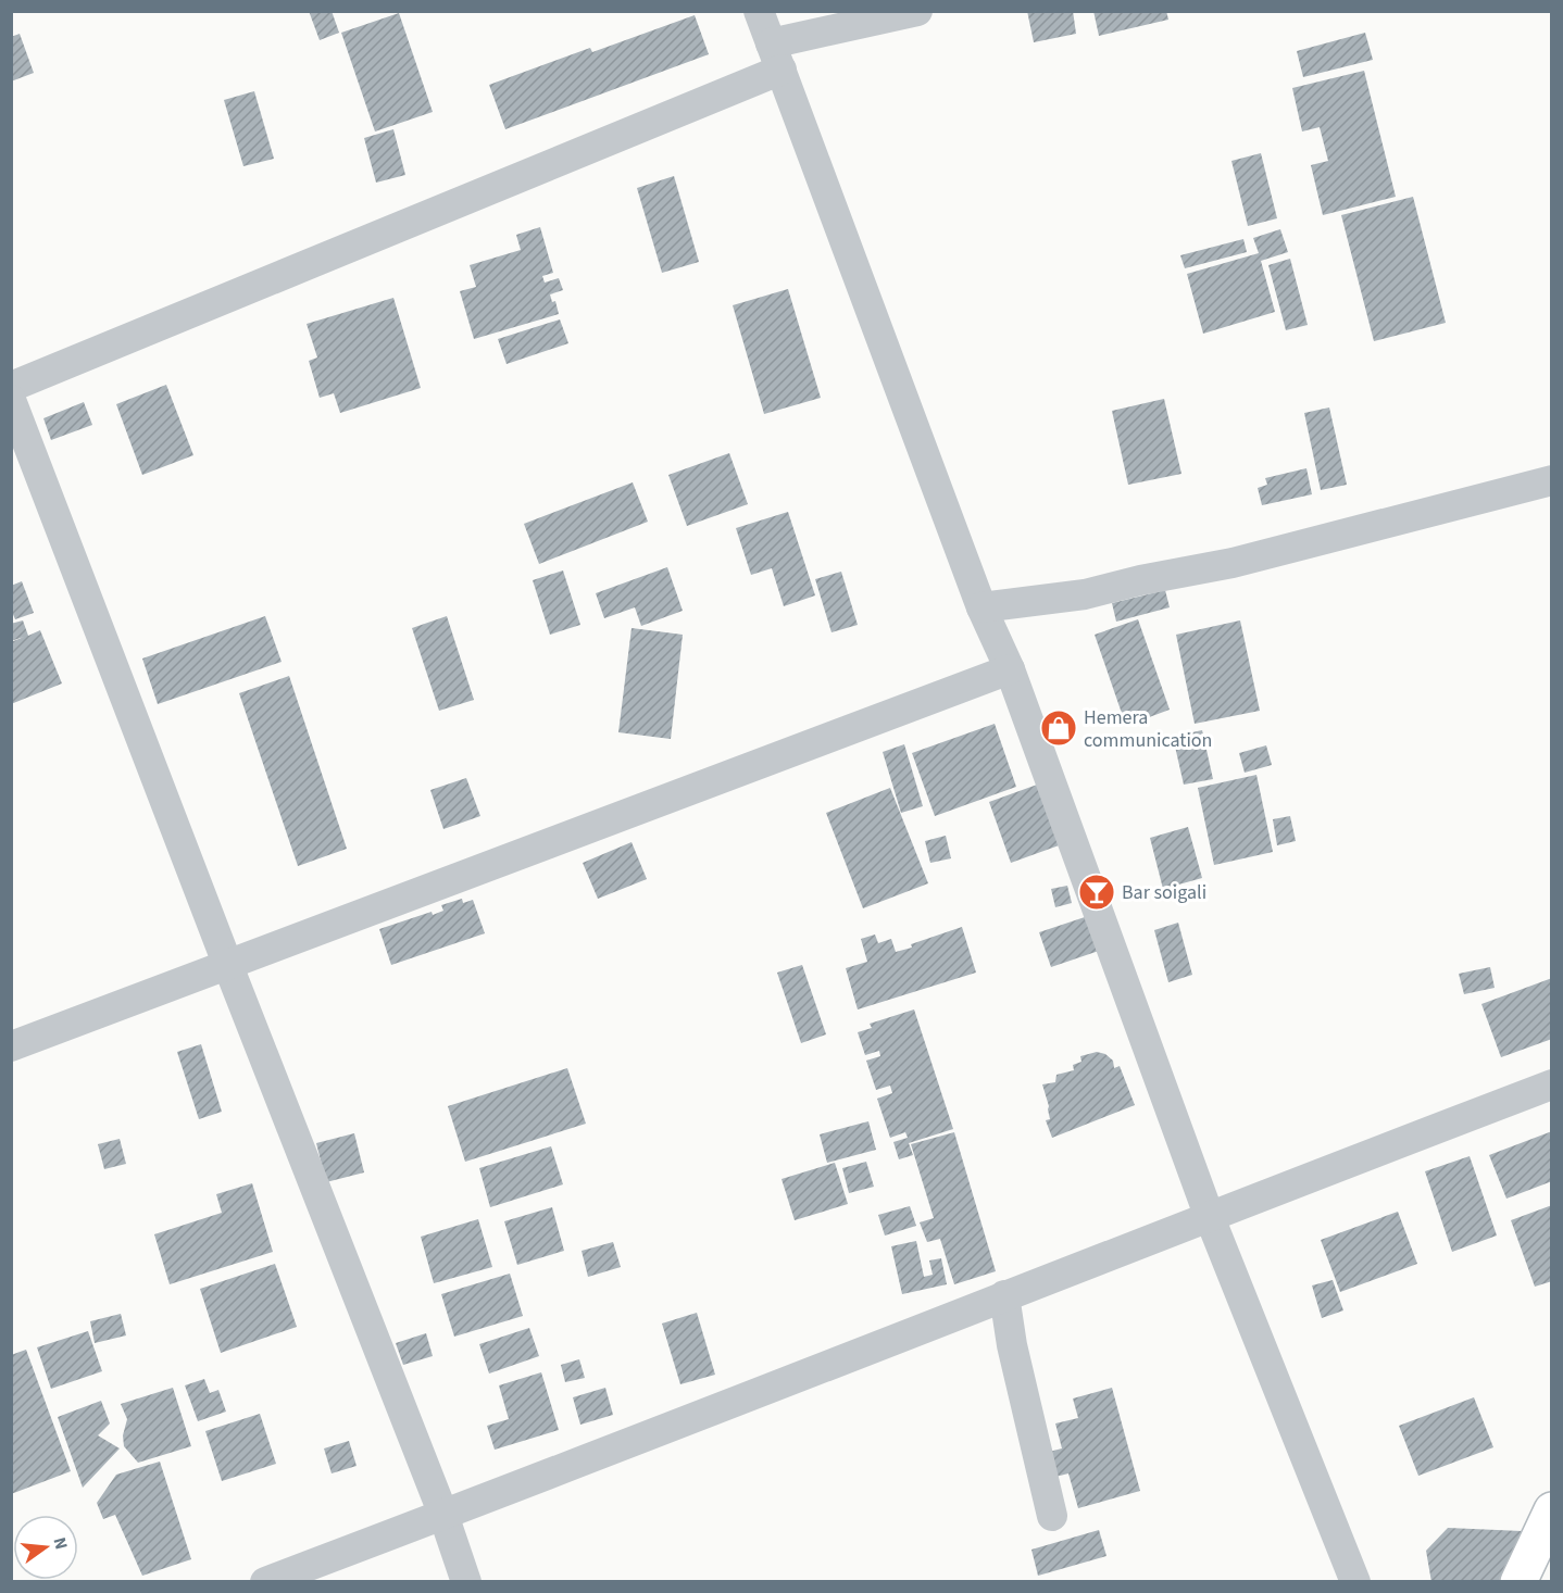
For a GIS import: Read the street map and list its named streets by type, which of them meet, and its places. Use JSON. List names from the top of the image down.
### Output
{
  "places": {
    "shop": ["Hemera communication"],
    "bar": ["Bar soigali"]
  },
  "north": "right"
}
